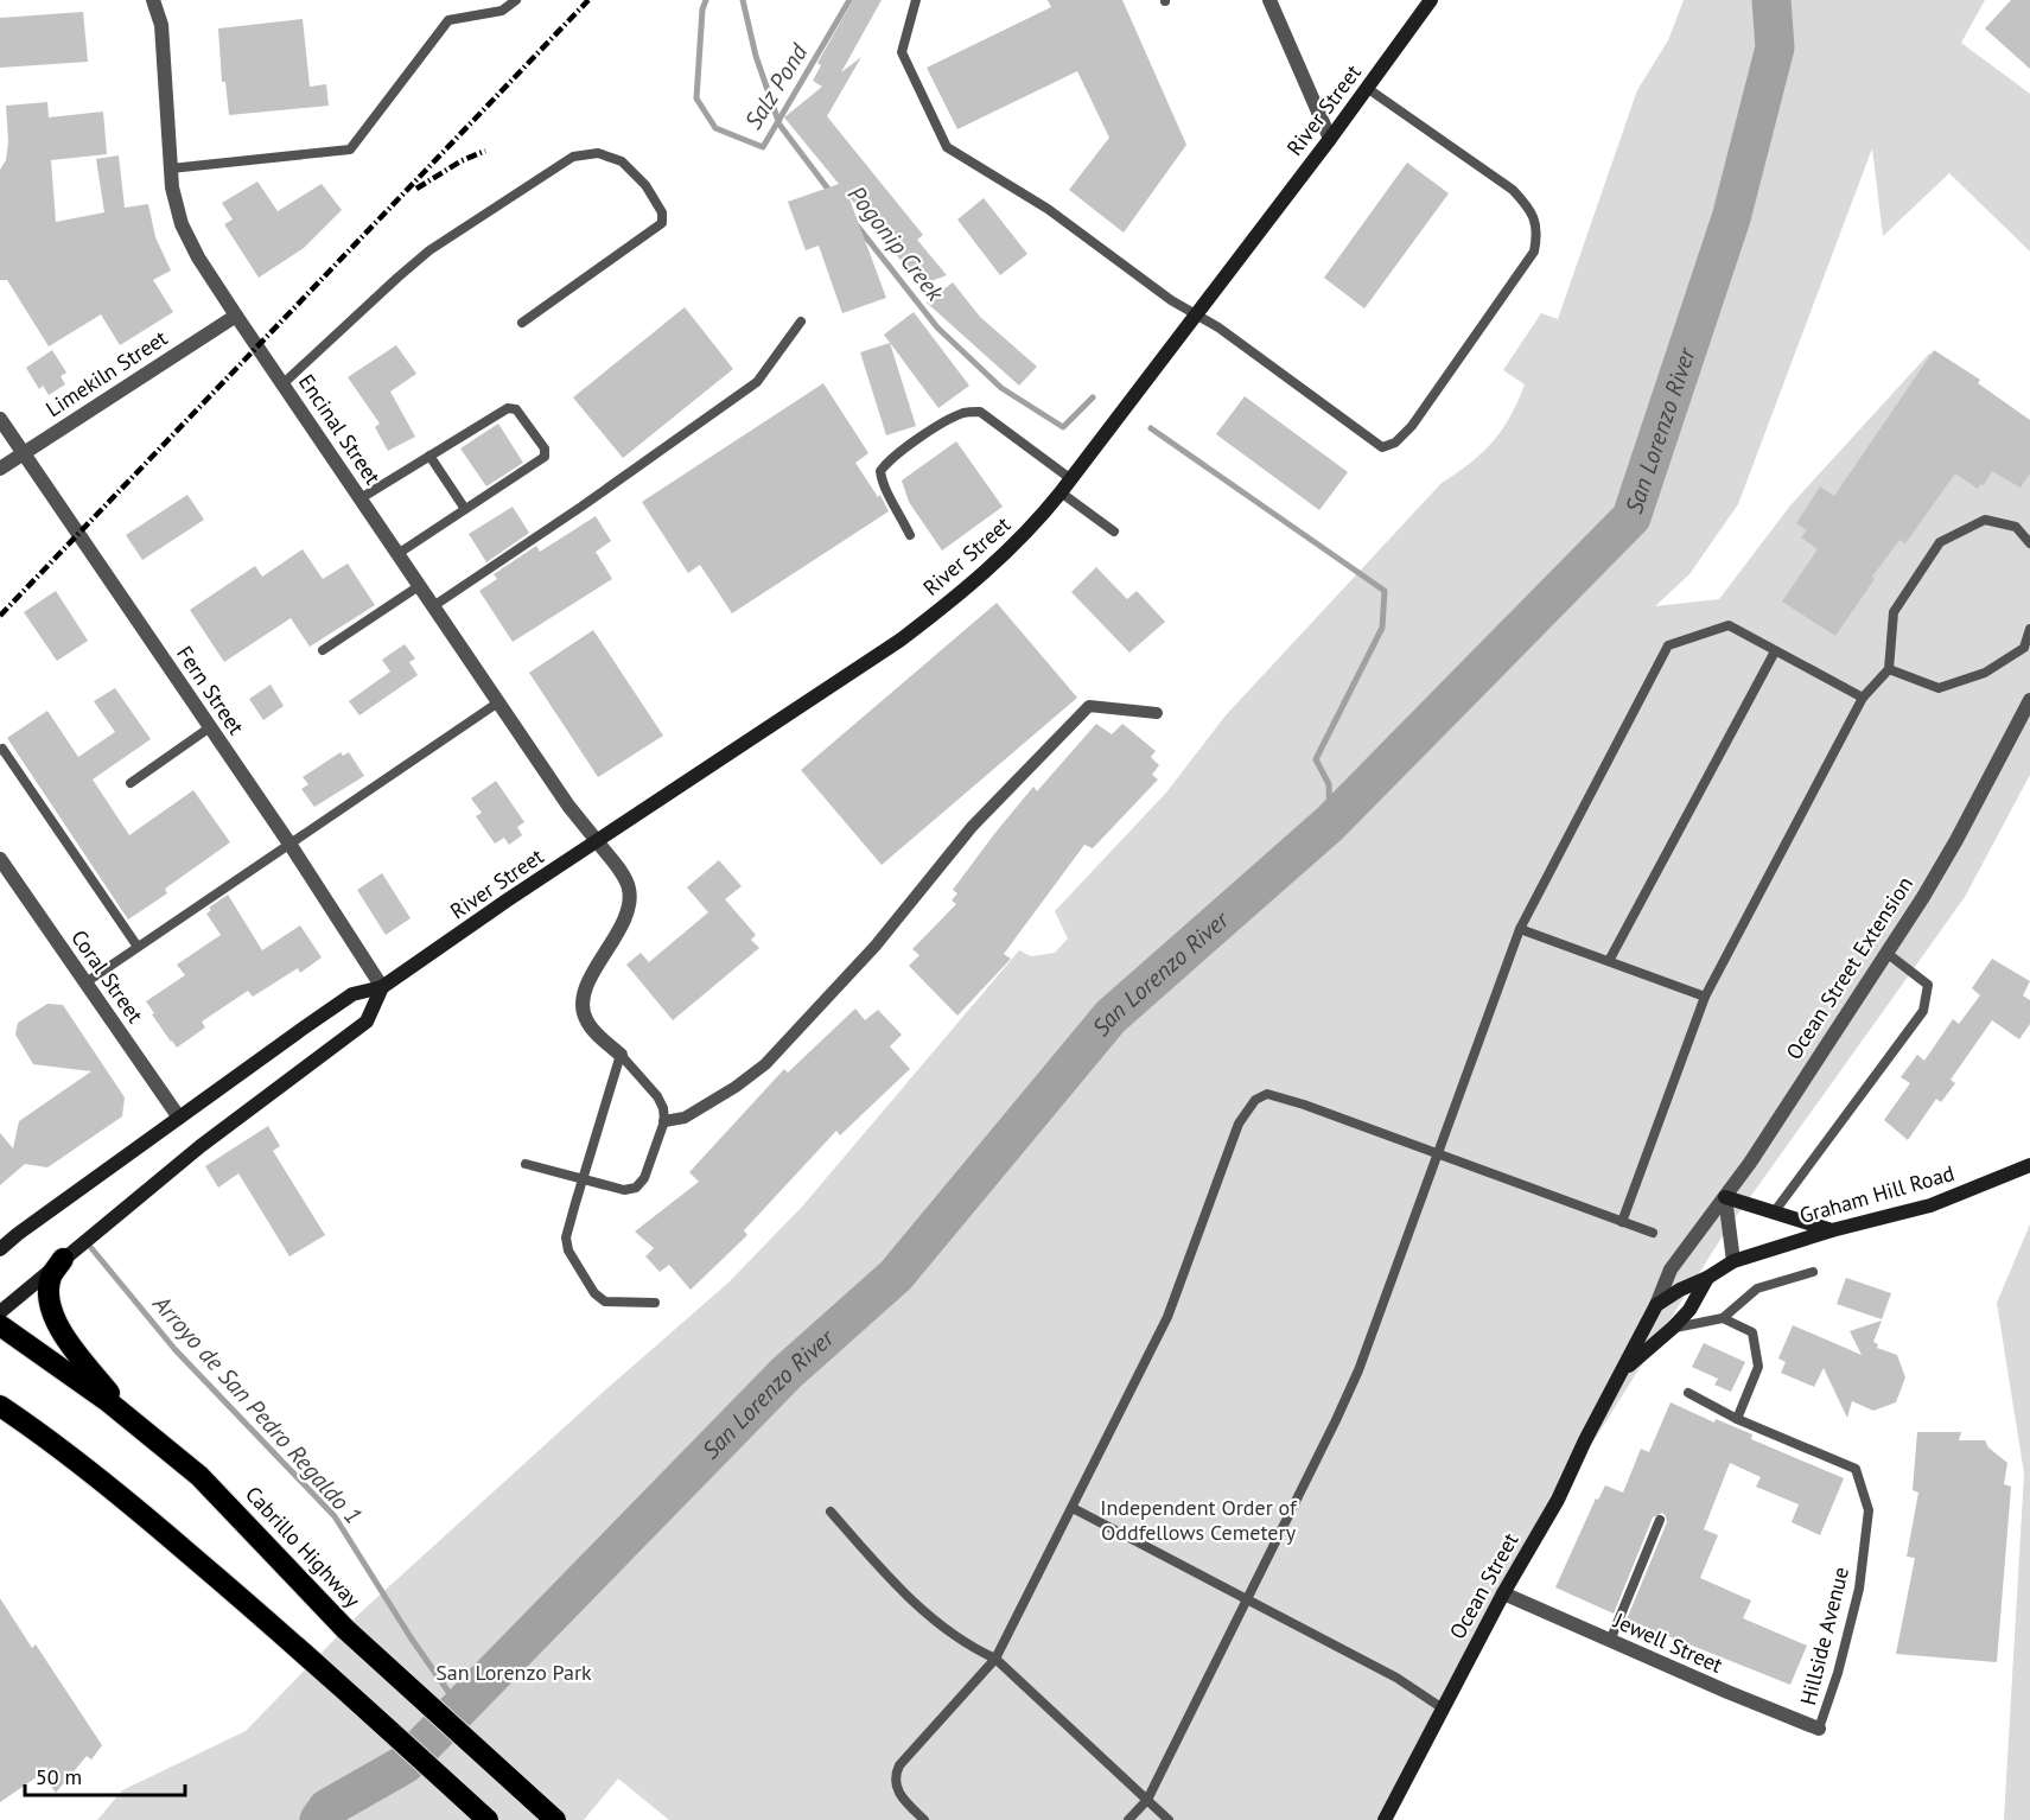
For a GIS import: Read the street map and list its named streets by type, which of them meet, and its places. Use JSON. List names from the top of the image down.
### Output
{
  "streets": {
    "highway": ["Cabrillo Highway"],
    "main road": ["River Street", "Graham Hill Road", "Ocean Street"],
    "street": [
      "Limekiln Street",
      "Encinal Street",
      "Fern Street",
      "Ocean Street Extension",
      "Coral Street",
      "Jewell Street"
    ],
    "lane": ["Hillside Avenue"]
  },
  "crossings": [
    ["River Street", "Encinal Street"],
    ["River Street", "Fern Street"],
    ["River Street", "Coral Street"],
    ["Limekiln Street", "Encinal Street"],
    ["Limekiln Street", "Fern Street"],
    ["Ocean Street Extension", "Ocean Street"],
    ["Graham Hill Road", "Ocean Street"],
    ["Ocean Street", "Jewell Street"],
    ["Hillside Avenue", "Jewell Street"]
  ],
  "water": [
    "Salz Pond",
    "Pogonip Creek",
    "San Lorenzo River",
    "Arroyo de San Pedro Regaldo 1"
  ],
  "parks": ["Independent Order of Oddfellows Cemetery", "San Lorenzo Park"],
  "scale_bar": "50 m"
}
